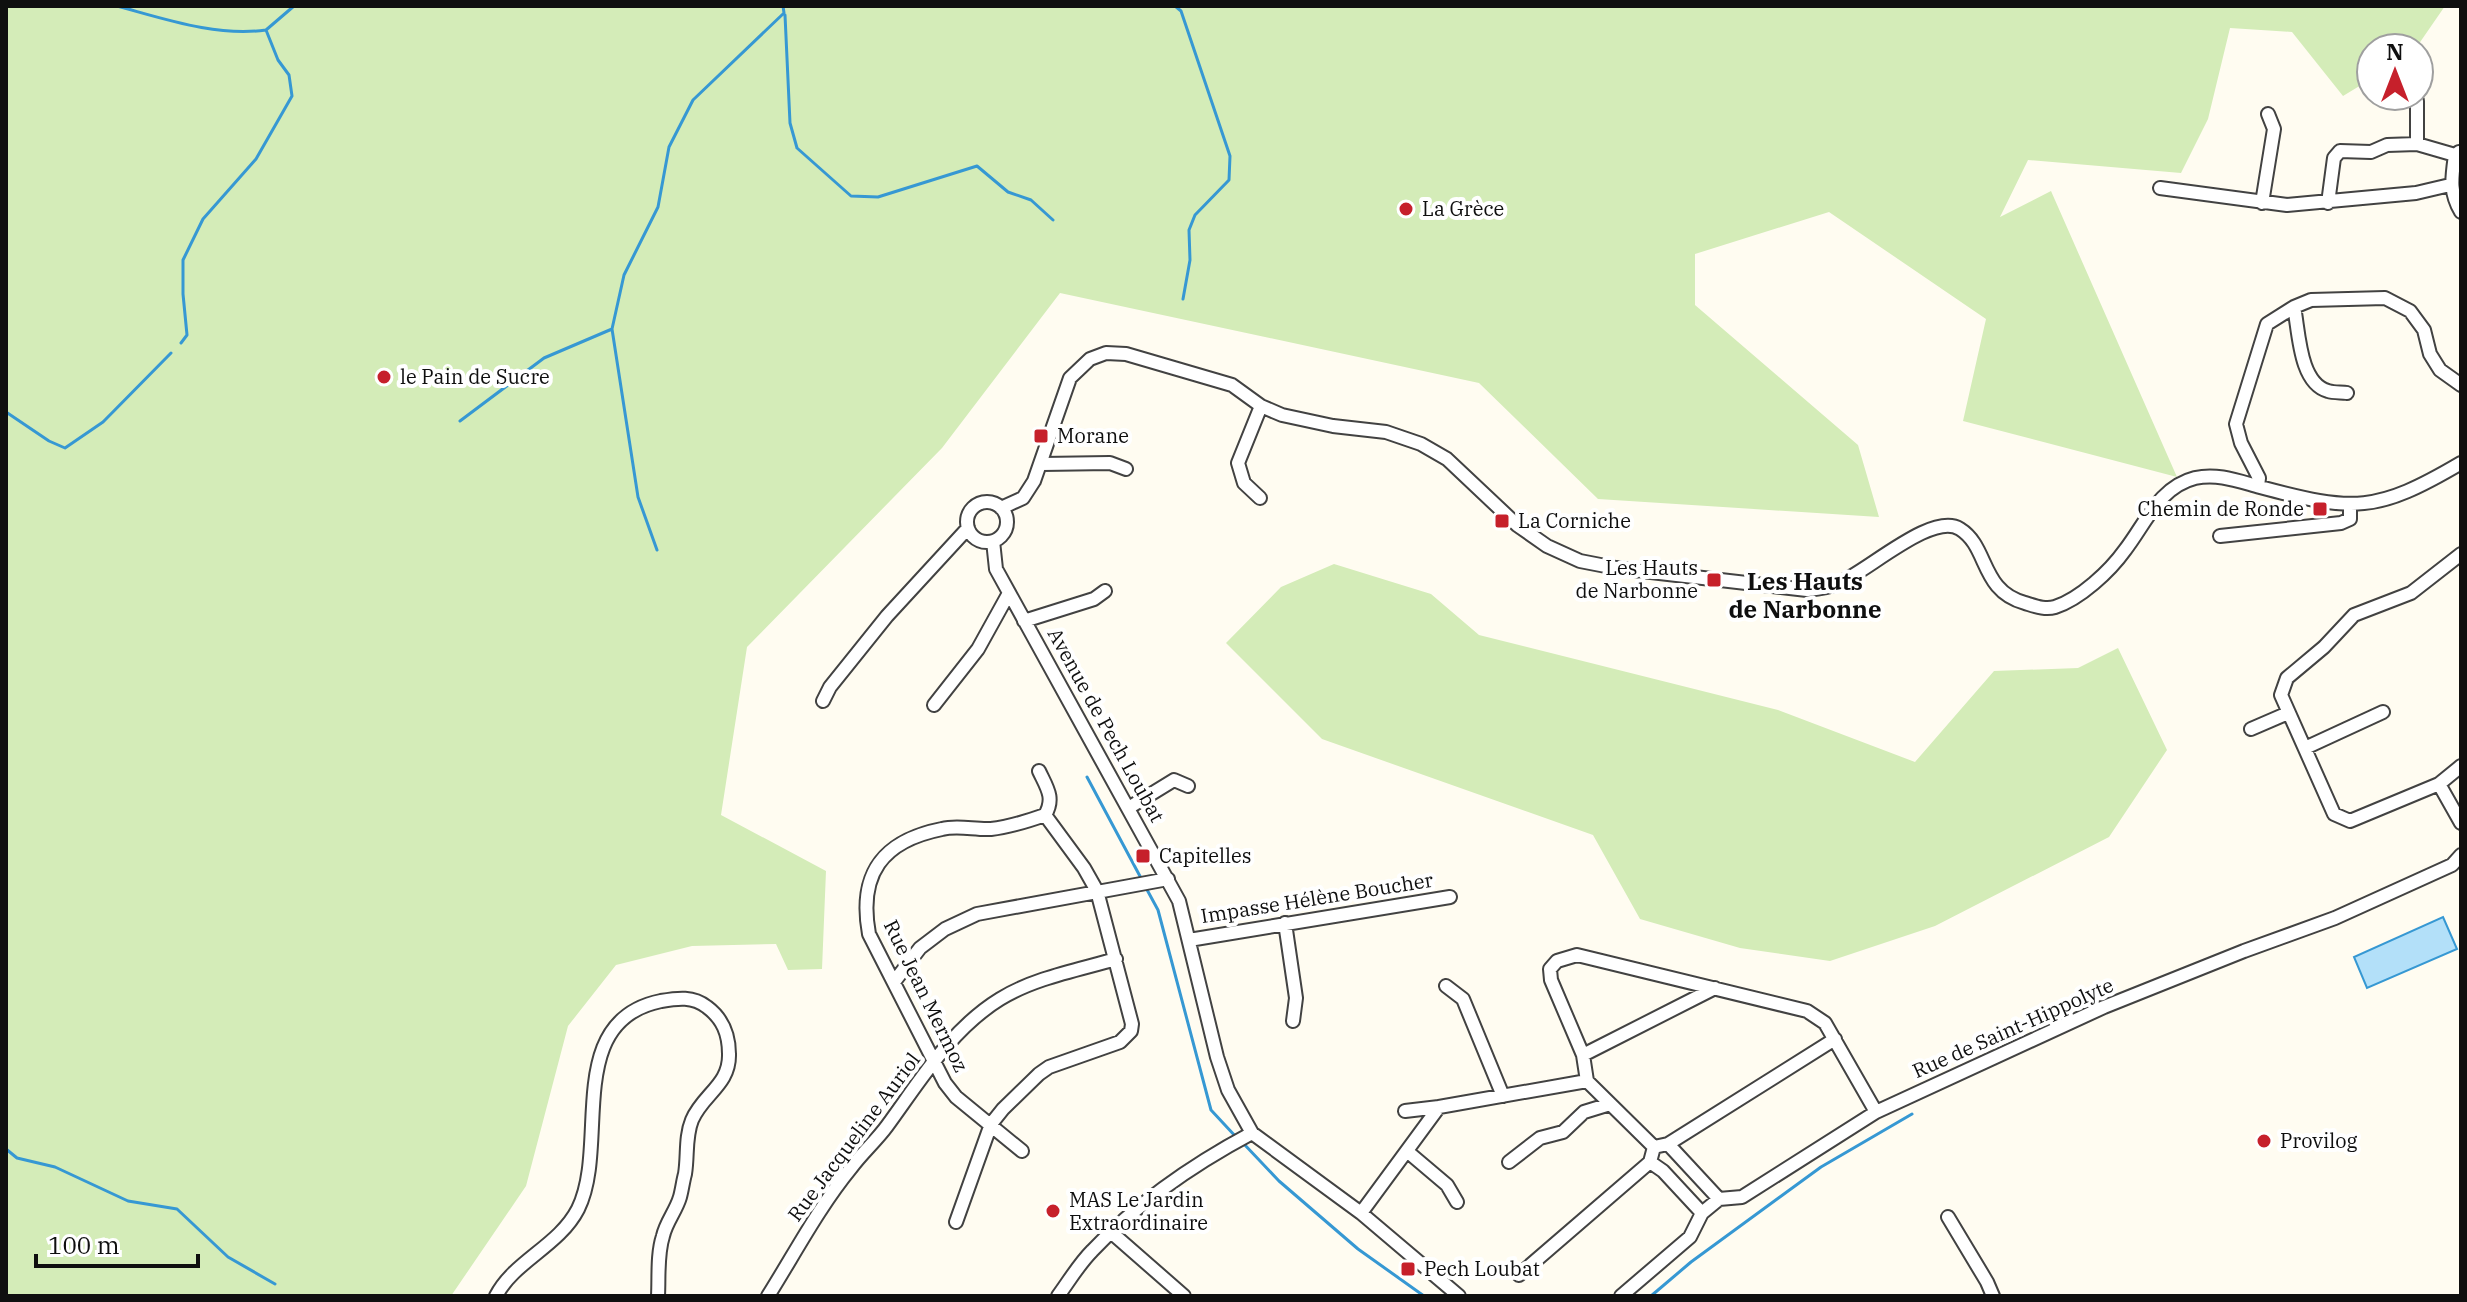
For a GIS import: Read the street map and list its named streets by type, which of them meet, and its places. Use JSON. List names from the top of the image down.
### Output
{
  "streets": {
    "street": [
      "Avenue de Pech Loubat",
      "Impasse Hélène Boucher",
      "Rue Jean Mermoz",
      "Rue de Saint-Hippolyte",
      "Rue Jacqueline Auriol"
    ]
  },
  "crossings": [
    ["Avenue de Pech Loubat", "Impasse Hélène Boucher"],
    ["Rue Jean Mermoz", "Rue Jacqueline Auriol"]
  ],
  "districts": ["Les Hauts de Narbonne"],
  "places": {
    "other": [
      "La Grèce",
      "le Pain de Sucre",
      "Provilog",
      "MAS Le Jardin Extraordinaire"
    ],
    "transit": [
      "Morane",
      "Chemin de Ronde",
      "La Corniche",
      "Les Hauts de Narbonne",
      "Capitelles",
      "Pech Loubat"
    ]
  },
  "scale_bar": "100 m",
  "north": "top"
}
